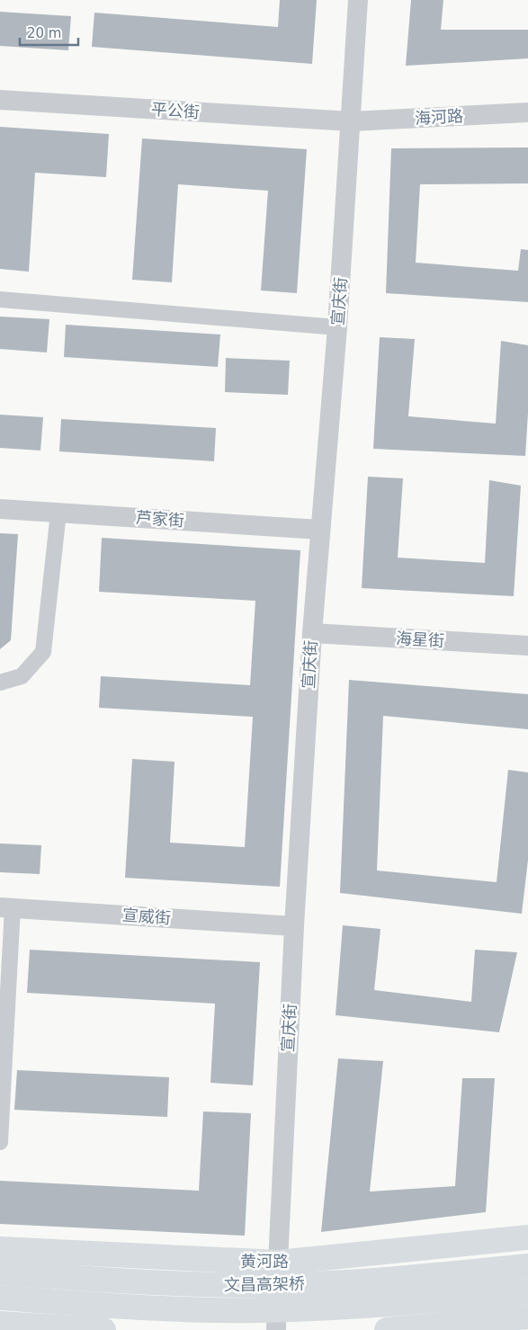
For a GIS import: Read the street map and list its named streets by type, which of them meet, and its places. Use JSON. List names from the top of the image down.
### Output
{
  "streets": {
    "main road": ["黄河路", "文昌高架桥"],
    "street": [
      "平公街",
      "海河路",
      "宣庆街",
      "芦家街",
      "海星街",
      "宣威街"
    ]
  },
  "crossings": [
    ["平公街", "海河路"],
    ["平公街", "宣庆街"],
    ["海河路", "宣庆街"],
    ["宣庆街", "芦家街"],
    ["宣庆街", "海星街"],
    ["宣庆街", "宣威街"],
    ["宣庆街", "黄河路"]
  ],
  "scale_bar": "20 m"
}
